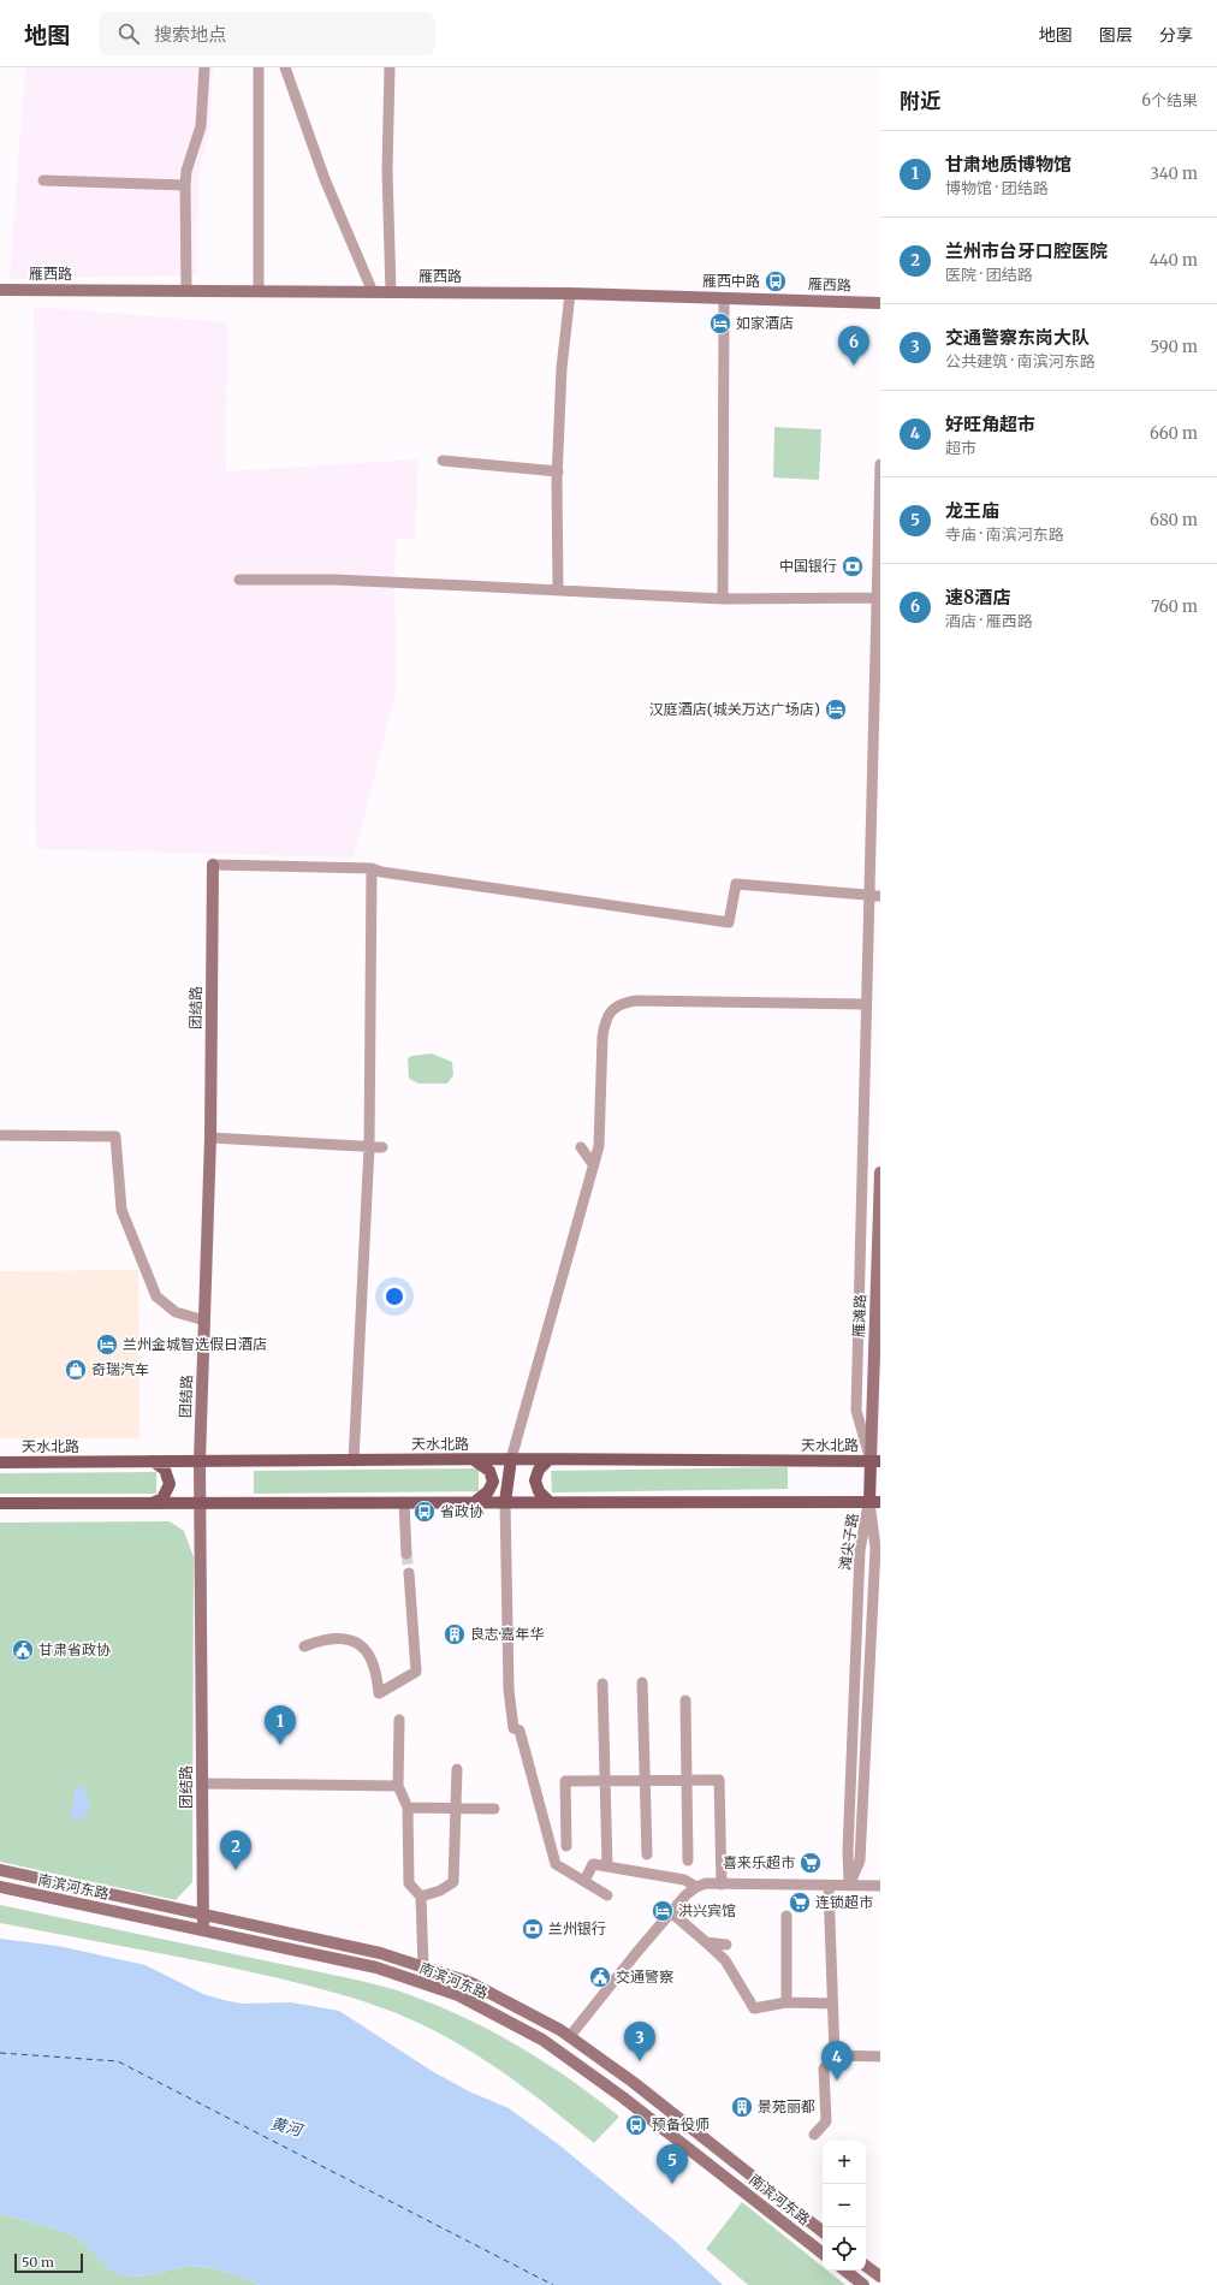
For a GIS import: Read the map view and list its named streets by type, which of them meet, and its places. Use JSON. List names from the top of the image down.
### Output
{
  "streets": {
    "main road": [
      "雁西路",
      "团结路",
      "雁滩路",
      "天水北路",
      "南滨河东路"
    ],
    "street": ["滩尖子路"]
  },
  "crossings": [
    ["团结路", "天水北路"],
    ["团结路", "南滨河东路"],
    ["雁滩路", "天水北路"]
  ],
  "water": ["黄河"],
  "places": {
    "bus stop": ["雁西中路", "省政协", "预备役师"],
    "hotel": [
      "如家酒店",
      "汉庭酒店(城关万达广场店)",
      "兰州金城智选假日酒店",
      "洪兴宾馆"
    ],
    "bank": ["中国银行", "兰州银行"],
    "shop": ["奇瑞汽车"],
    "building": ["良志·嘉年华", "景苑丽都"],
    "public building": ["甘肃省政协", "交通警察"],
    "supermarket": ["喜来乐超市", "连锁超市"]
  },
  "scale_bar": "50 m",
  "page": {
    "header": "地图",
    "search": "搜索地点",
    "nav": ["地图", "图层", "分享"],
    "heading": ["附近", "6个结果"],
    "list": [
      {
        "mark": "1",
        "name": "甘肃地质博物馆",
        "note": "博物馆 · 团结路",
        "value": "340 m"
      },
      {
        "mark": "2",
        "name": "兰州市台牙口腔医院",
        "note": "医院 · 团结路",
        "value": "440 m"
      },
      {
        "mark": "3",
        "name": "交通警察东岗大队",
        "note": "公共建筑 · 南滨河东路",
        "value": "590 m"
      },
      {
        "mark": "4",
        "name": "好旺角超市",
        "note": "超市",
        "value": "660 m"
      },
      {
        "mark": "5",
        "name": "龙王庙",
        "note": "寺庙 · 南滨河东路",
        "value": "680 m"
      },
      {
        "mark": "6",
        "name": "速8酒店",
        "note": "酒店 · 雁西路",
        "value": "760 m"
      }
    ],
    "pins": [
      "6",
      "1",
      "2",
      "3",
      "4",
      "5"
    ],
    "map_buttons": ["+", "−"],
    "scale": "50 m"
  }
}
